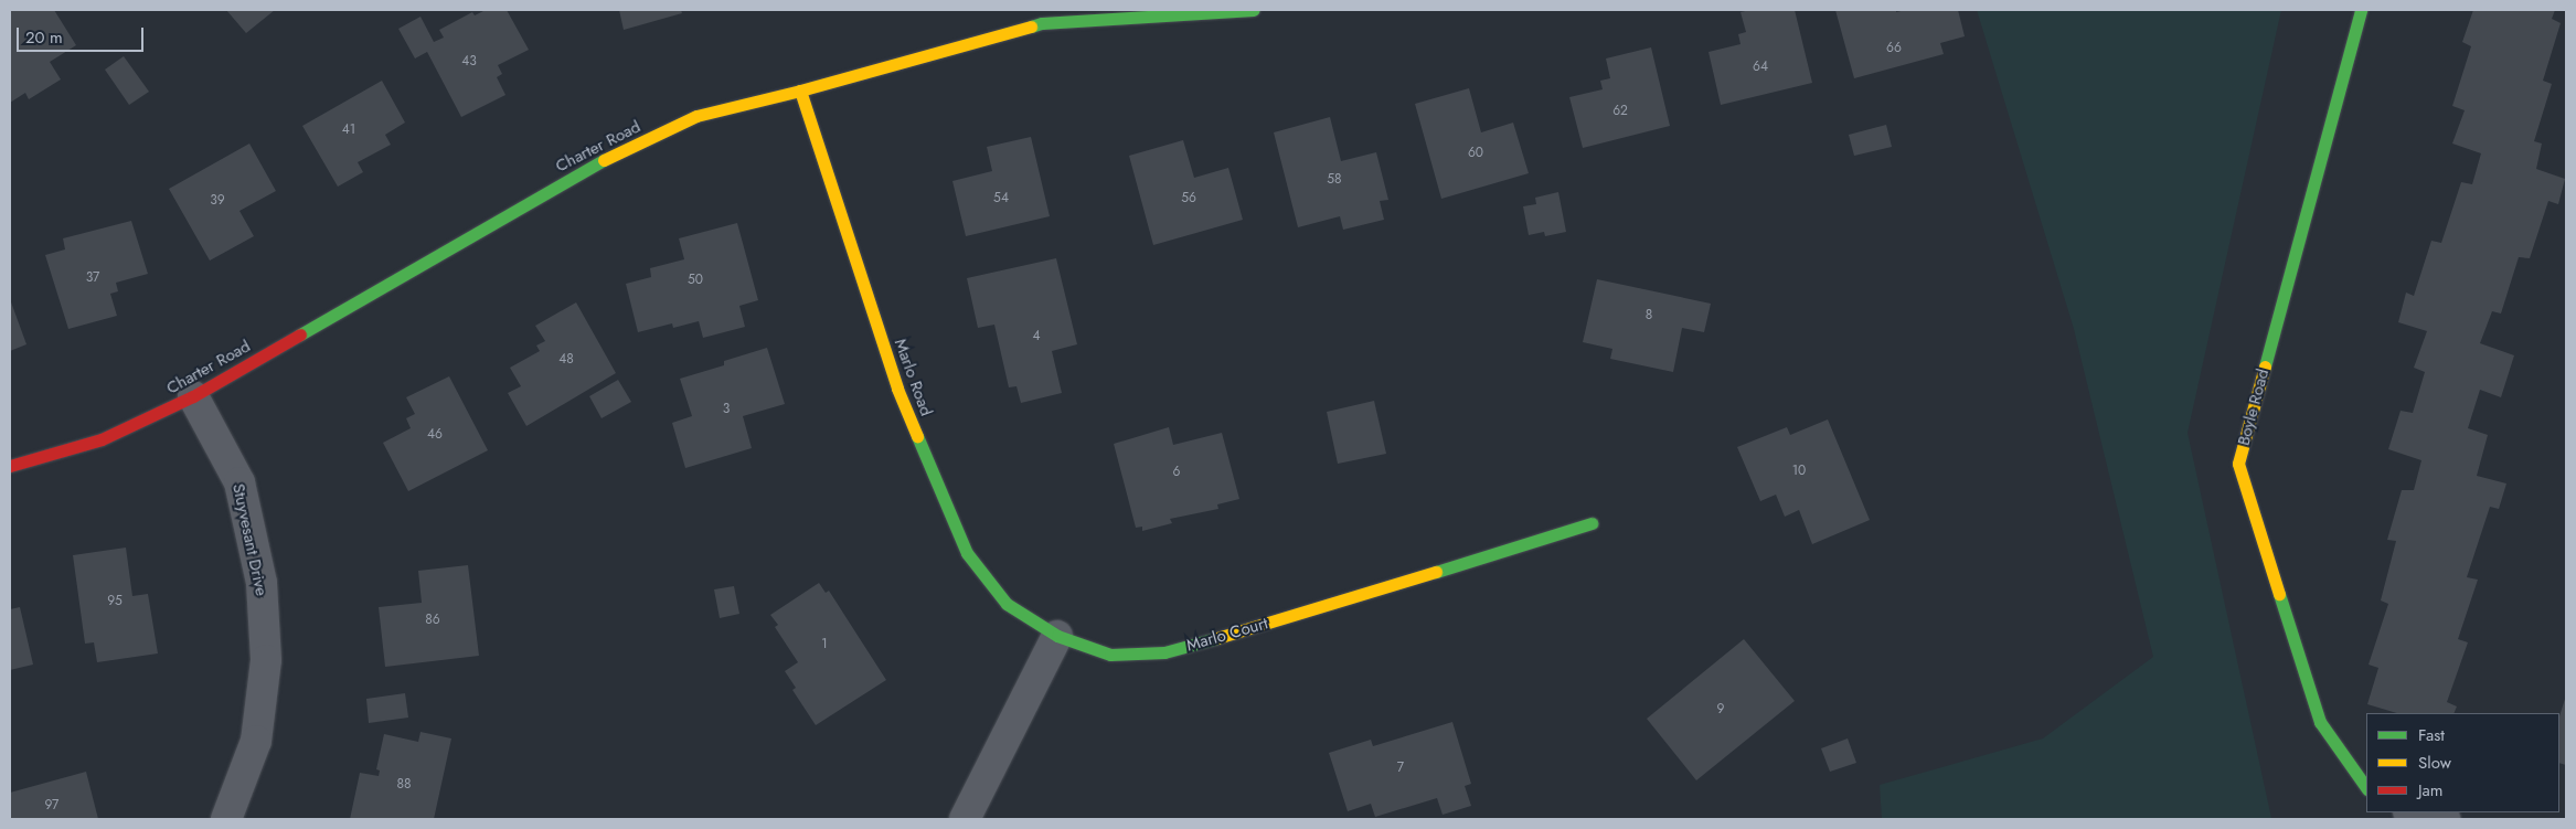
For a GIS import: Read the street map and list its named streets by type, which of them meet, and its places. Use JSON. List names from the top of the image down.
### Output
{
  "streets": {
    "street": [
      "Charter Road",
      "Marlo Road",
      "Boyle Road",
      "Stuyvesant Drive",
      "Marlo Court"
    ]
  },
  "crossings": [
    ["Charter Road", "Marlo Road"],
    ["Charter Road", "Stuyvesant Drive"],
    ["Marlo Road", "Marlo Court"]
  ],
  "house_numbers": [
    "66",
    "43",
    "64",
    "62",
    "41",
    "60",
    "58",
    "54",
    "56",
    "39",
    "37",
    "50",
    "8",
    "4",
    "48",
    "3",
    "46",
    "10",
    "6",
    "95",
    "86",
    "1",
    "9",
    "7",
    "88",
    "97"
  ],
  "legend": ["Fast", "Slow", "Jam"],
  "scale_bar": "20 m"
}
